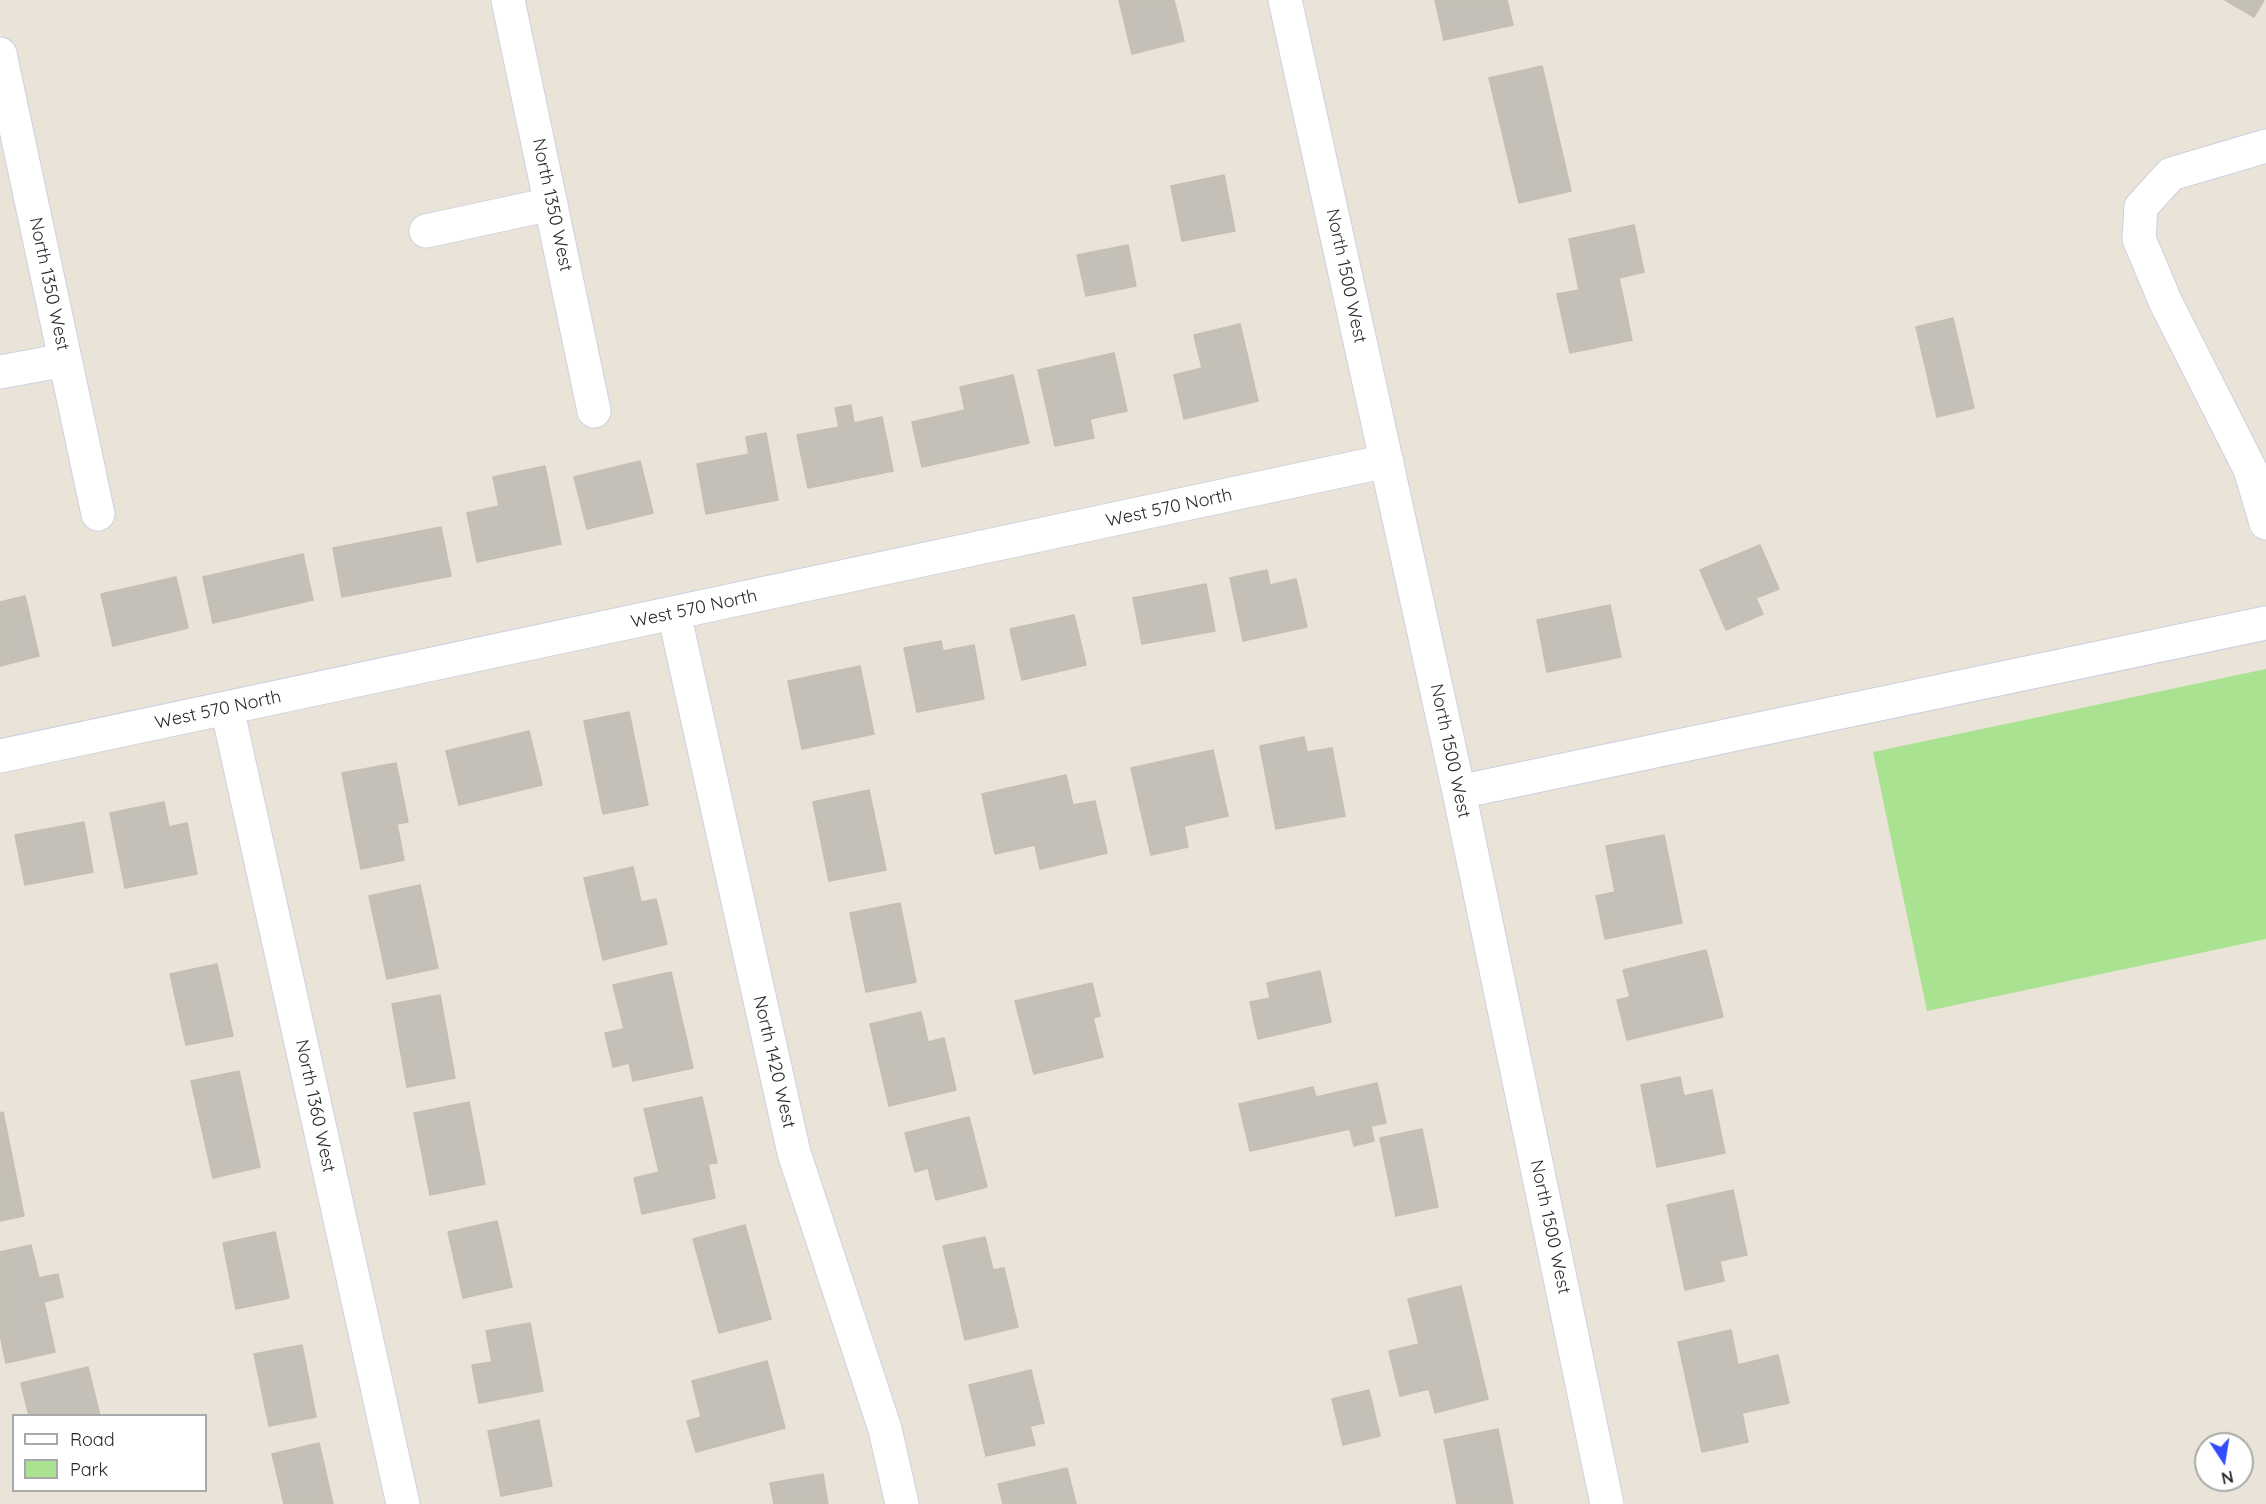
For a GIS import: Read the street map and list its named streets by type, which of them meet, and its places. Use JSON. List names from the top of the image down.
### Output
{
  "streets": {
    "street": [
      "North 1350 West",
      "North 1500 West",
      "West 570 North",
      "North 1420 West",
      "North 1360 West"
    ]
  },
  "crossings": [
    ["North 1500 West", "West 570 North"],
    ["West 570 North", "North 1420 West"],
    ["West 570 North", "North 1360 West"]
  ],
  "legend": ["Road", "Park"],
  "north": "bottom"
}
